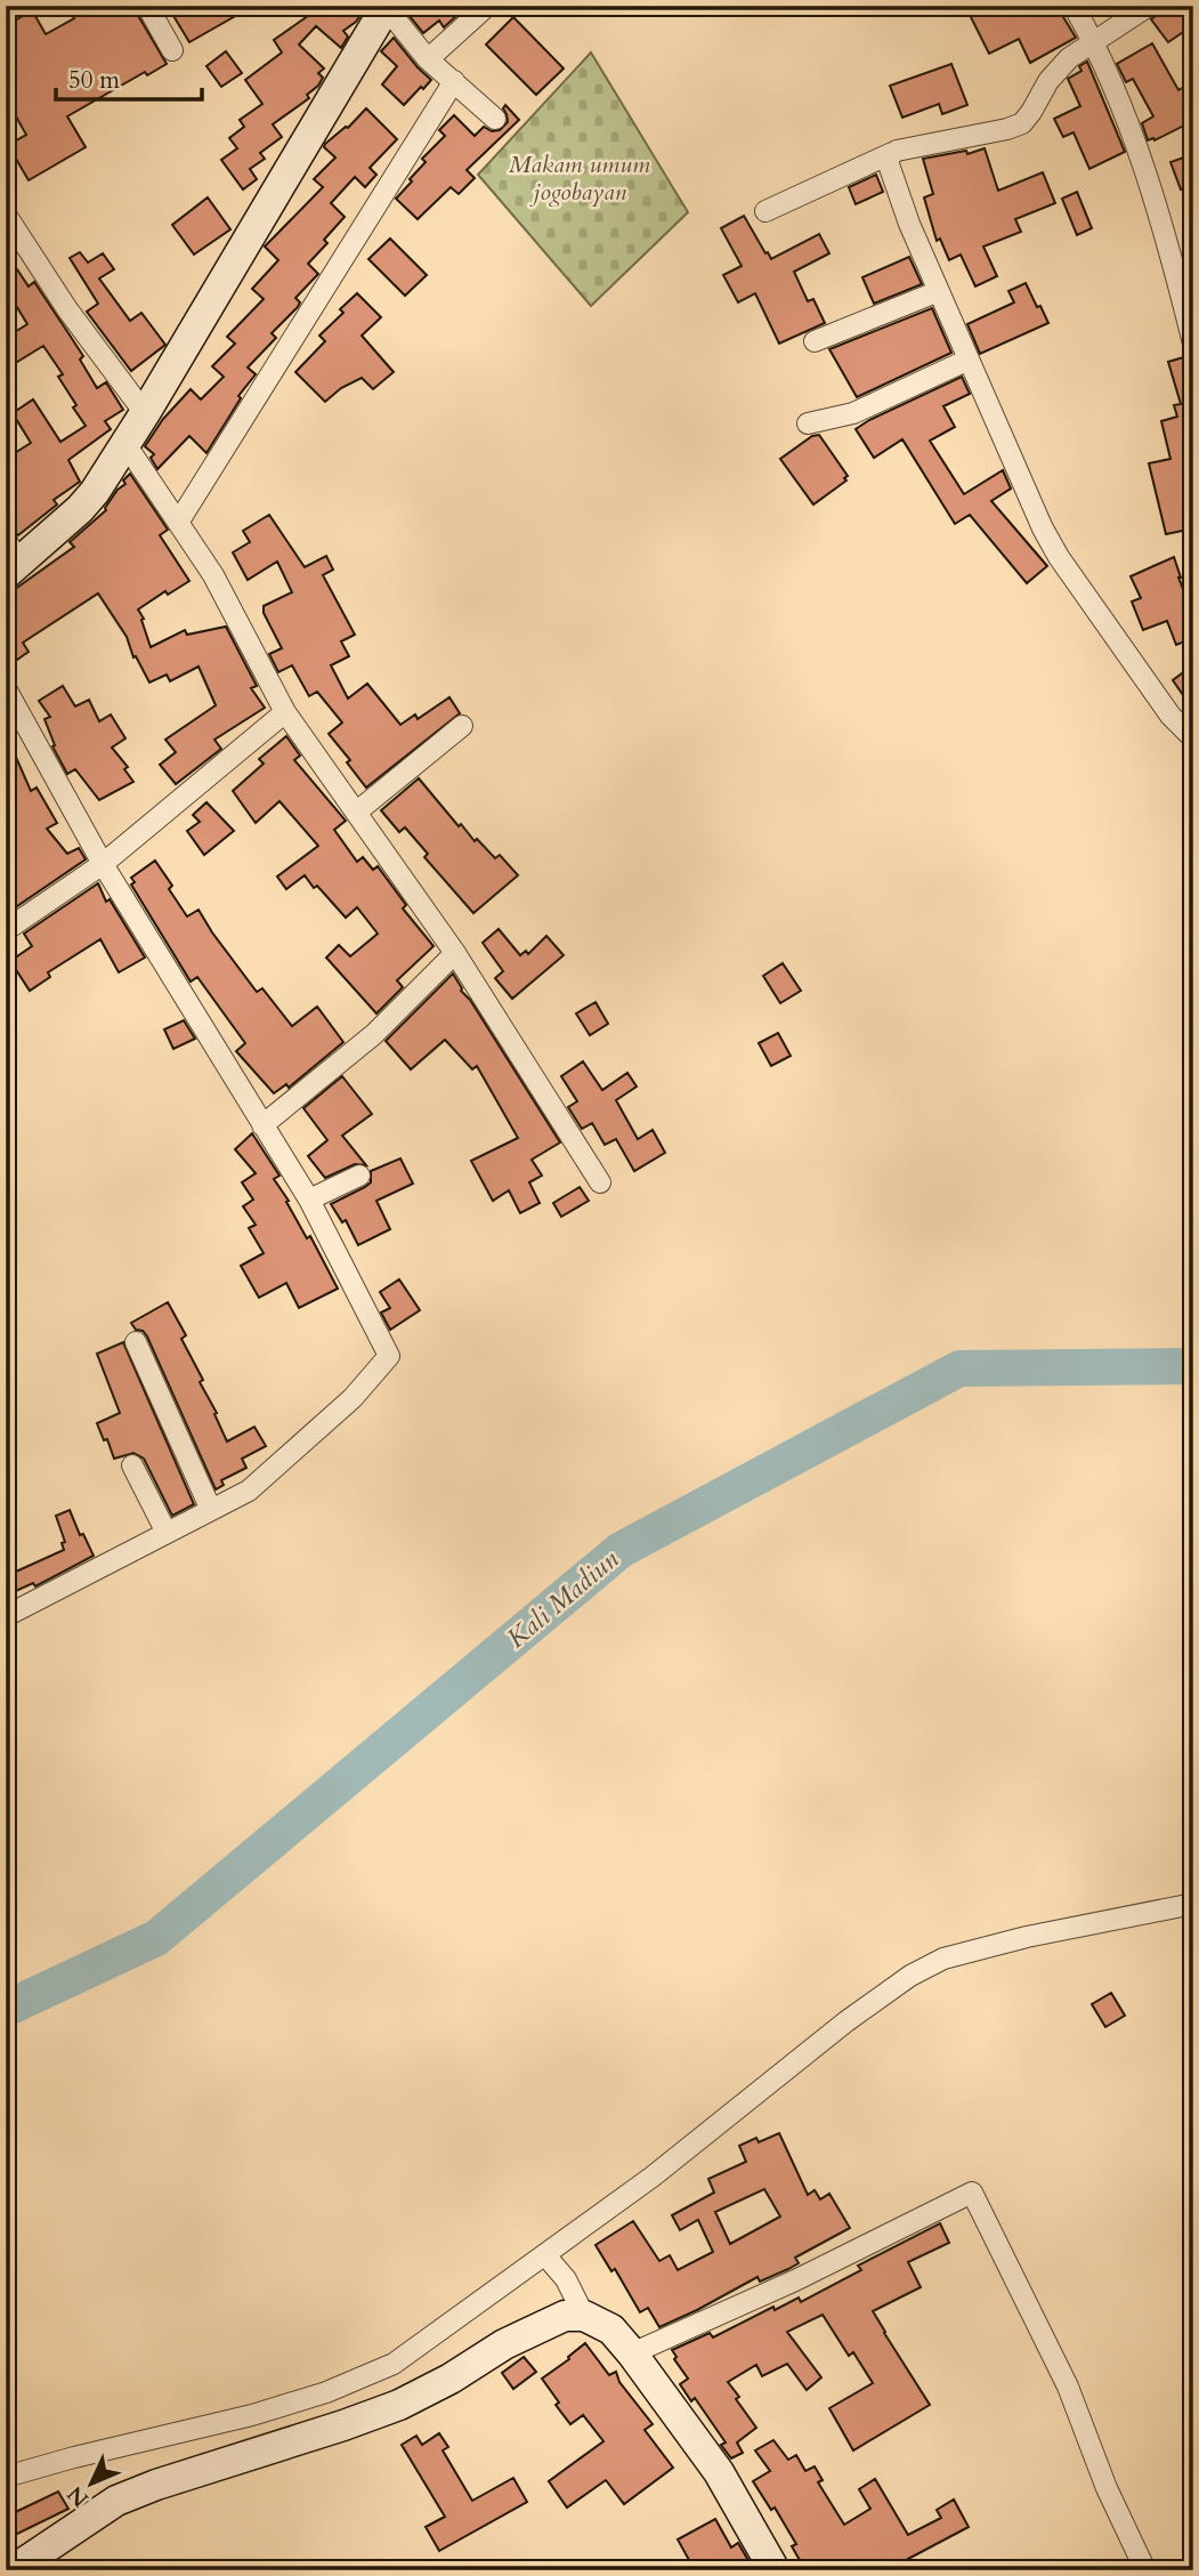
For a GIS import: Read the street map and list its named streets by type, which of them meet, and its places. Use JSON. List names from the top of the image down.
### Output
{
  "water": ["Kali Madiun"],
  "parks": ["Makam umum jogobayan"],
  "scale_bar": "50 m",
  "north": "bottom left"
}
